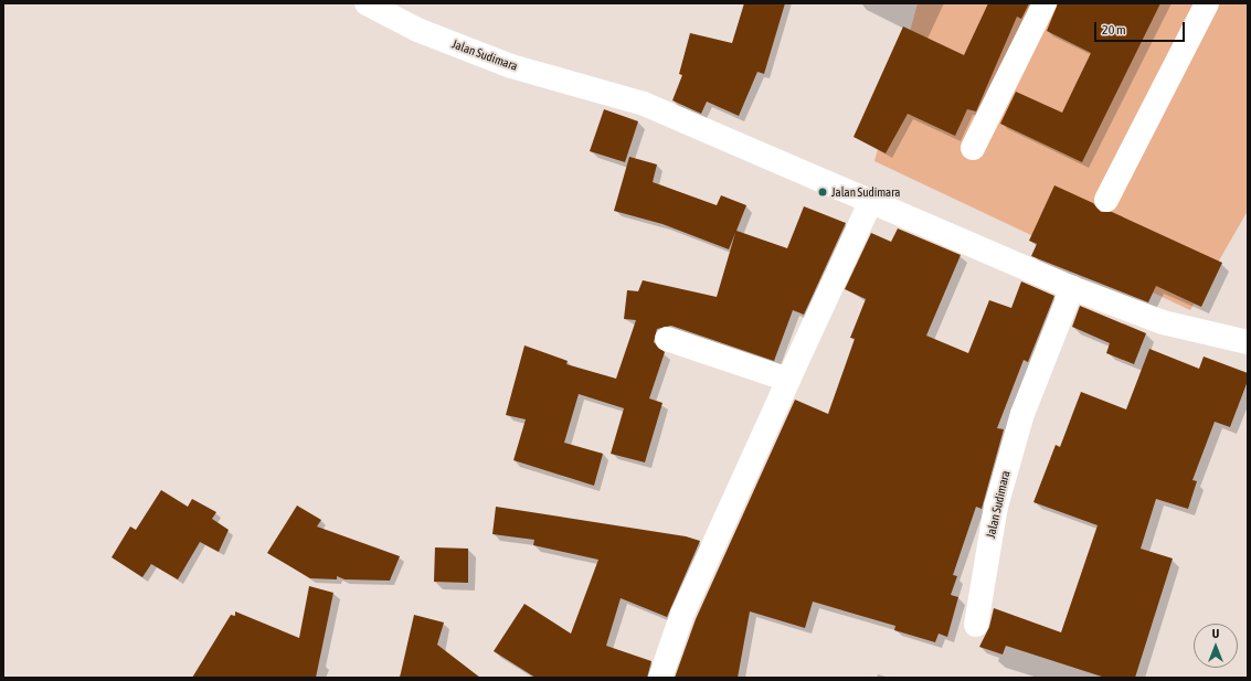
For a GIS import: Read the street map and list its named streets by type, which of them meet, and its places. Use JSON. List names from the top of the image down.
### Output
{
  "streets": {
    "street": ["Jalan Sudimara"]
  },
  "places": ["Jalan Sudimara"],
  "scale_bar": "20 m",
  "north": "top"
}
